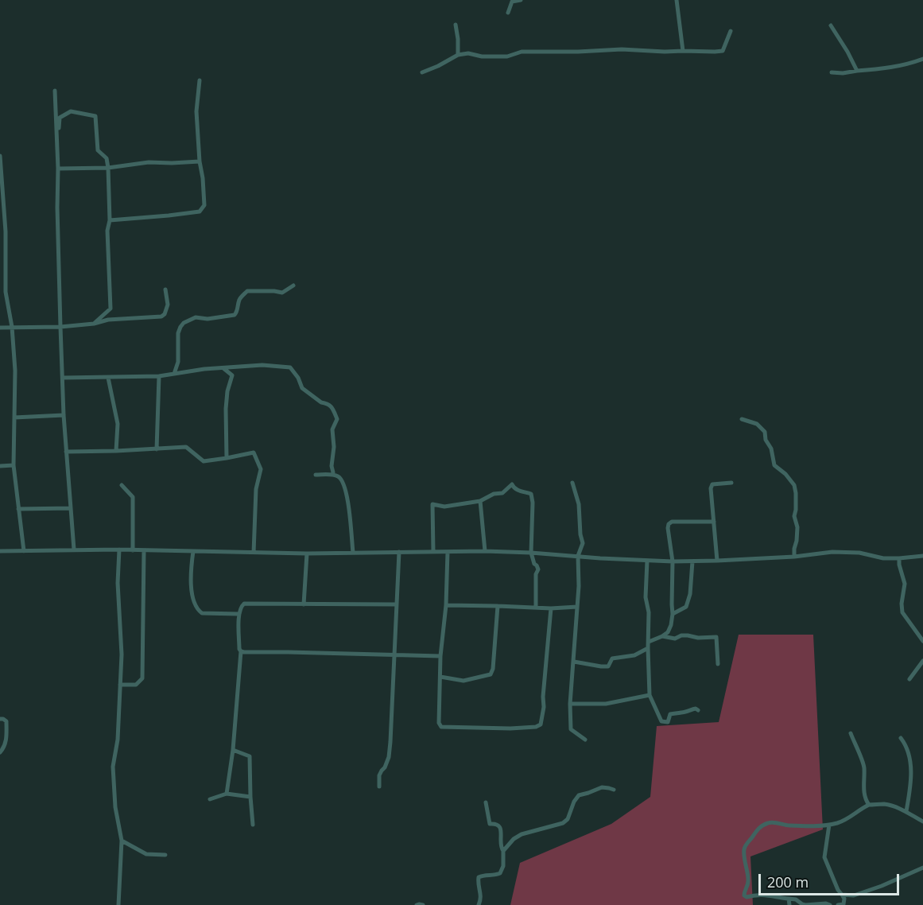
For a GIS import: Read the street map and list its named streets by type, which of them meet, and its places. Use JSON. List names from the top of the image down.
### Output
{
  "scale_bar": "200 m"
}
